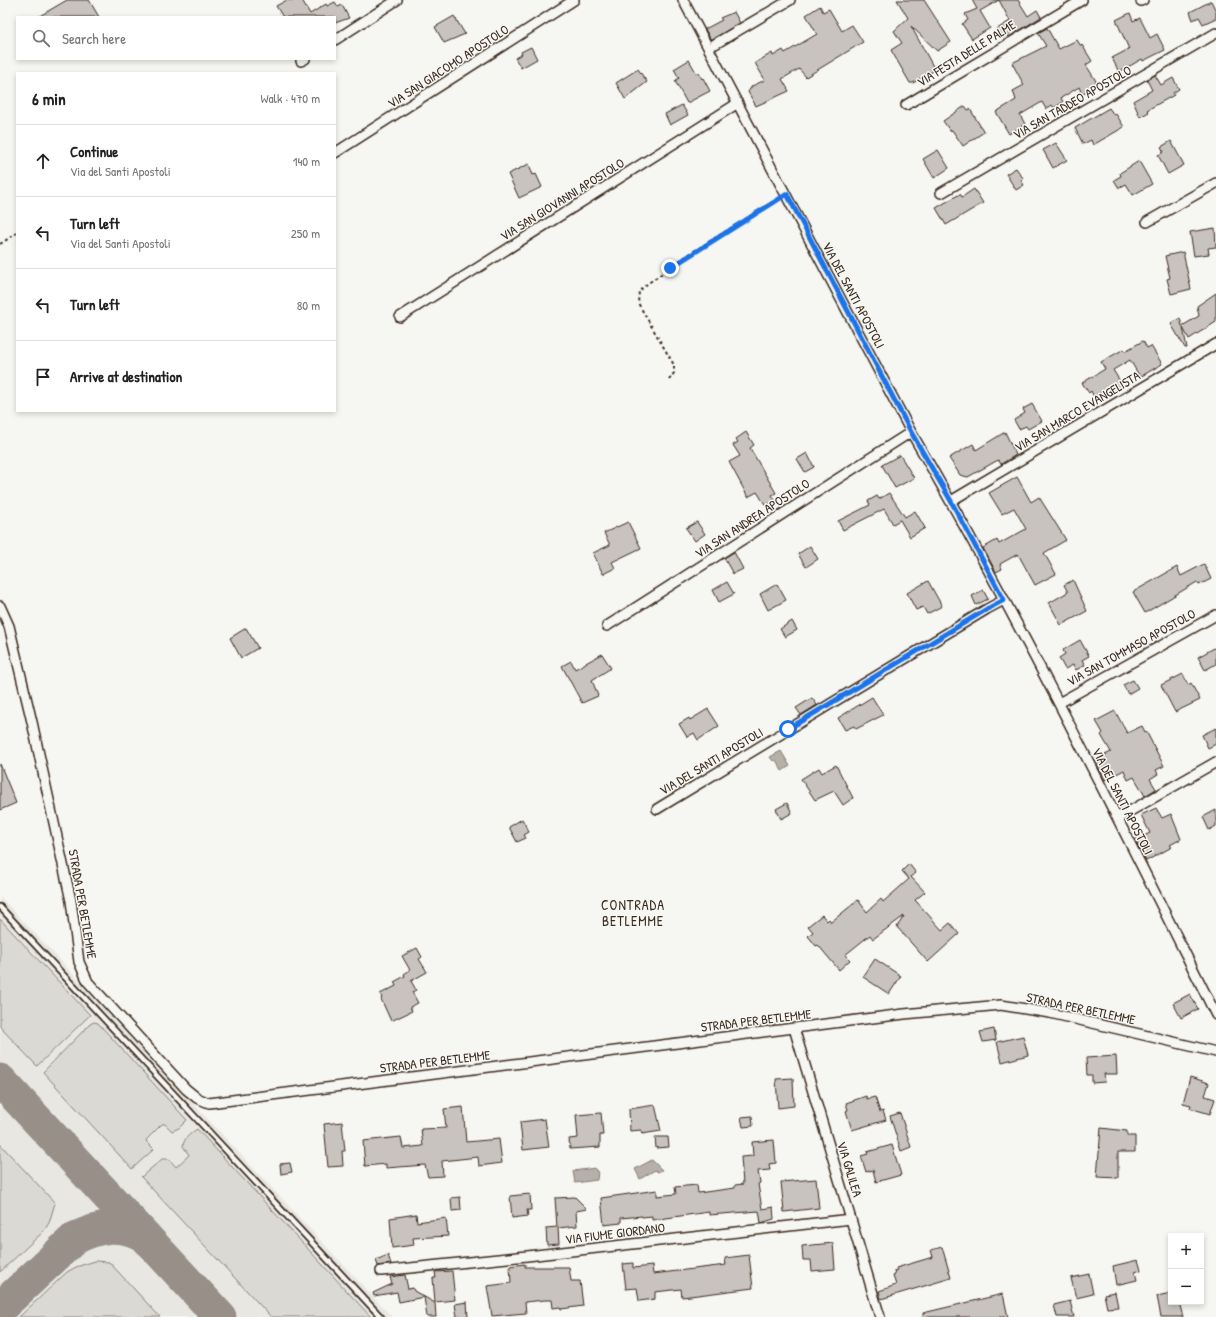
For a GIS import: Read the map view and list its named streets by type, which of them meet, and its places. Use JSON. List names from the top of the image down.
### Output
{
  "streets": {
    "street": [
      "VIA FESTA DELLE PALME",
      "VIA SAN GIACOMO APOSTOLO",
      "VIA SAN TADDEO APOSTOLO",
      "VIA SAN GIOVANNI APOSTOLO",
      "VIA DEL SANTI APOSTOLI",
      "VIA SAN MARCO EVANGELISTA",
      "VIA SAN ANDREA APOSTOLO",
      "VIA SAN TOMMASO APOSTOLO",
      "STRADA PER BETLEMME",
      "VIA GALILEA",
      "VIA FIUME GIORDANO"
    ]
  },
  "crossings": [
    ["VIA SAN GIOVANNI APOSTOLO", "VIA DEL SANTI APOSTOLI"],
    ["VIA DEL SANTI APOSTOLI", "VIA SAN MARCO EVANGELISTA"],
    ["VIA DEL SANTI APOSTOLI", "VIA SAN ANDREA APOSTOLO"],
    ["VIA DEL SANTI APOSTOLI", "VIA SAN TOMMASO APOSTOLO"],
    ["STRADA PER BETLEMME", "VIA GALILEA"],
    ["VIA GALILEA", "VIA FIUME GIORDANO"]
  ],
  "districts": ["CONTRADA BETLEMME"],
  "page": {
    "search": "Search here",
    "heading": ["6 min", "Walk · 470 m"],
    "list": [
      ["Continue", "Via del Santi Apostoli", "140 m"],
      ["Turn left", "Via del Santi Apostoli", "250 m"],
      ["Turn left", "80 m"],
      "Arrive at destination"
    ],
    "map_buttons": ["+", "−"]
  }
}
